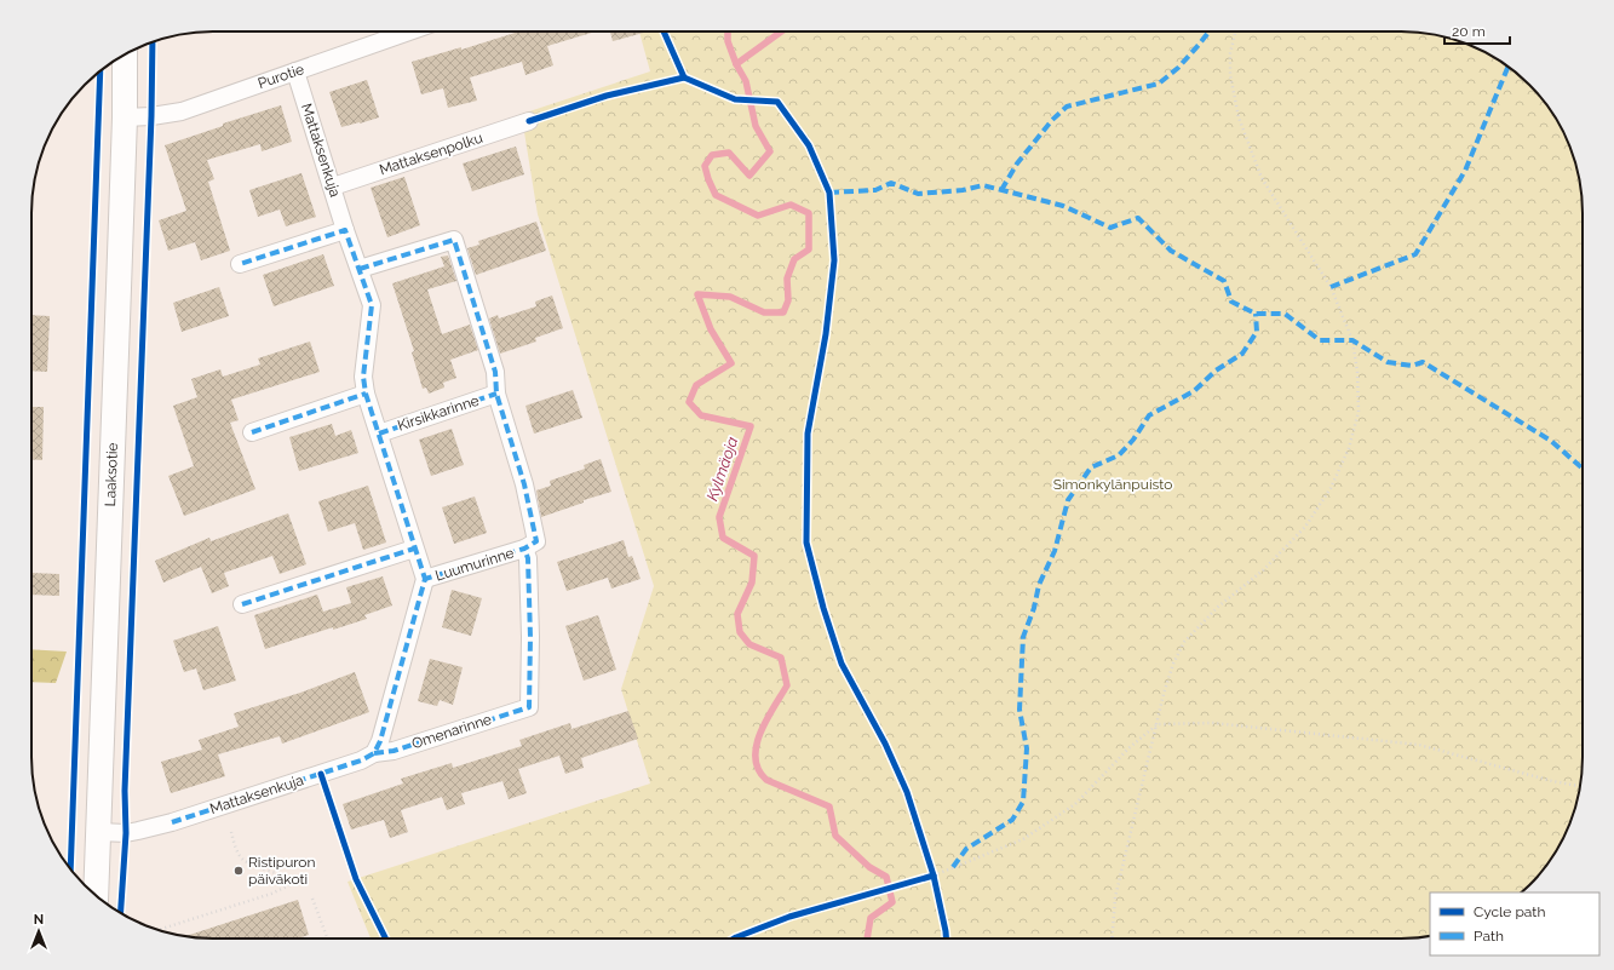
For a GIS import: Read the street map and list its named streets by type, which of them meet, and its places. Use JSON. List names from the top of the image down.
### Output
{
  "streets": {
    "main road": ["Laaksotie"],
    "street": [
      "Purotie",
      "Mattaksenkuja",
      "Mattaksenpolku",
      "Kirsikkarinne",
      "Luumurinne",
      "Omenarinne"
    ]
  },
  "crossings": [
    ["Purotie", "Mattaksenkuja"],
    ["Purotie", "Laaksotie"],
    ["Mattaksenkuja", "Mattaksenpolku"],
    ["Mattaksenkuja", "Kirsikkarinne"],
    ["Mattaksenkuja", "Laaksotie"],
    ["Mattaksenkuja", "Luumurinne"],
    ["Mattaksenkuja", "Omenarinne"],
    ["Luumurinne", "Omenarinne"]
  ],
  "water": ["Kylmäoja"],
  "parks": ["Simonkylänpuisto"],
  "places": ["Ristipuron päiväkoti"],
  "legend": ["Cycle path", "Path"],
  "scale_bar": "20 m",
  "north": "top"
}
